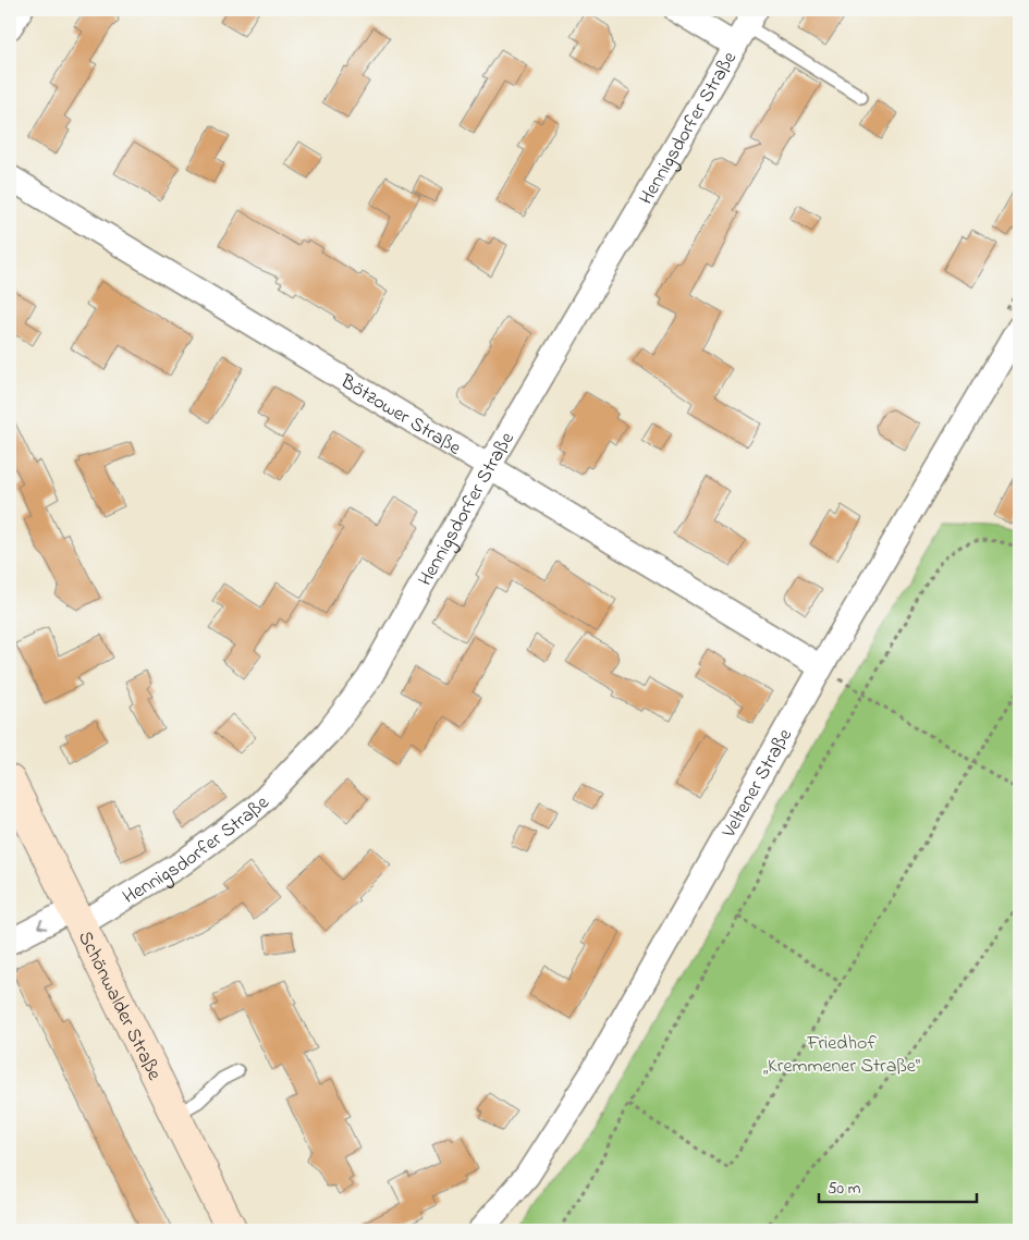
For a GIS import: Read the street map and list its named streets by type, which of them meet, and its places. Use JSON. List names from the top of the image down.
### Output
{
  "streets": {
    "main road": ["Schönwalder Straße"],
    "street": ["Hennigsdorfer Straße", "Bötzower Straße", "Veltener Straße"]
  },
  "crossings": [
    ["Hennigsdorfer Straße", "Bötzower Straße"],
    ["Hennigsdorfer Straße", "Schönwalder Straße"],
    ["Bötzower Straße", "Veltener Straße"]
  ],
  "parks": ["Friedhof „Kremmener Straße“"],
  "scale_bar": "50 m"
}
